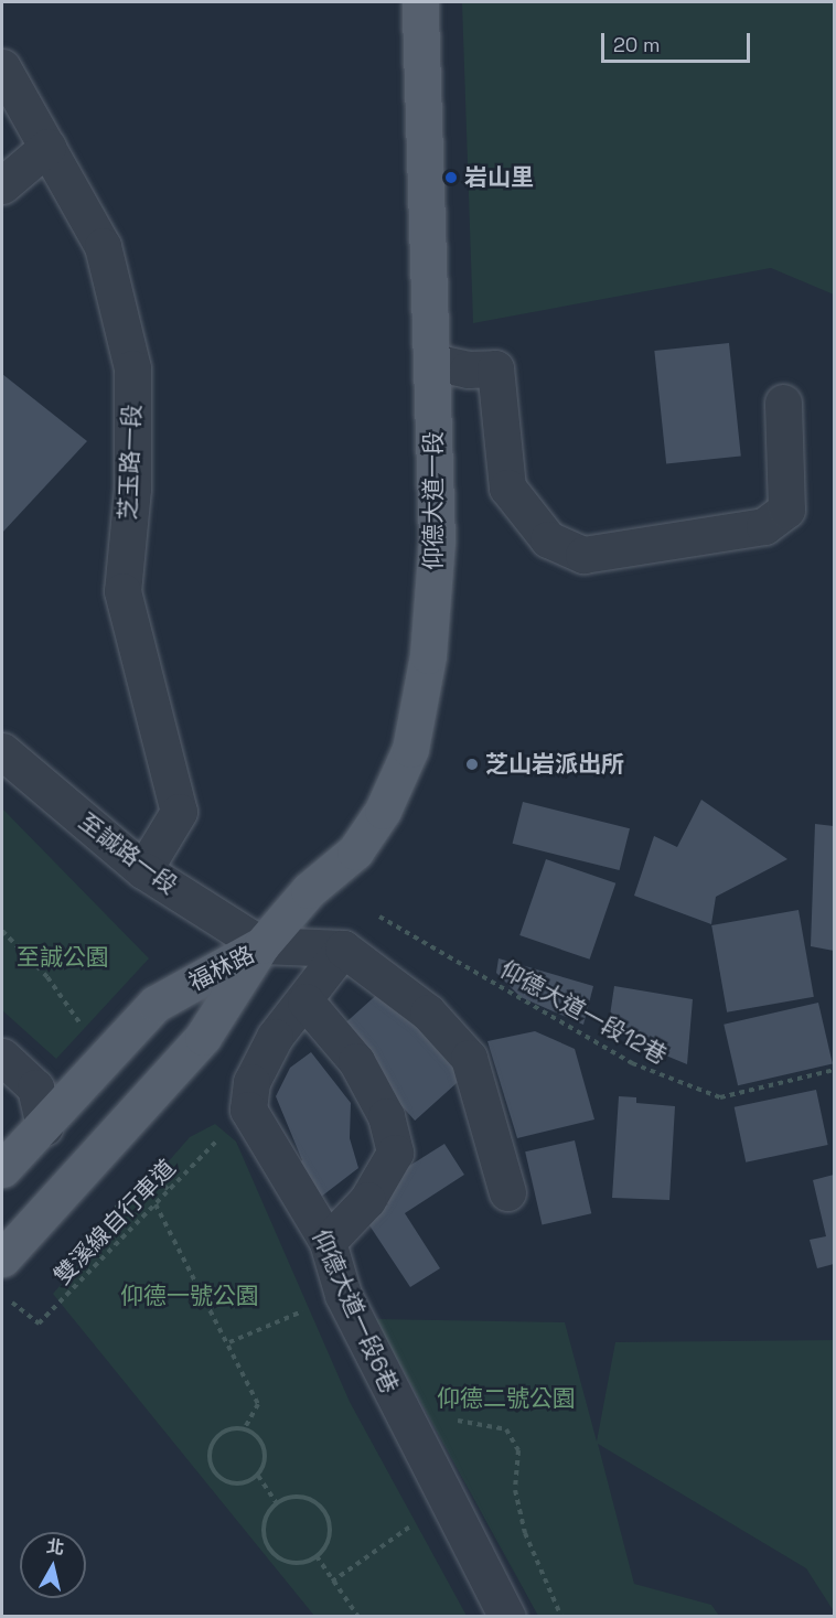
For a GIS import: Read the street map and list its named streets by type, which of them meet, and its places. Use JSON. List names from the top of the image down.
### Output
{
  "streets": {
    "main road": ["仰德大道一段", "福林路"],
    "street": ["芝玉路一段", "至誠路一段", "仰德大道一段6巷"],
    "path": ["仰德大道一段12巷", "雙溪線自行車道"]
  },
  "crossings": [
    ["芝玉路一段", "至誠路一段"],
    ["仰德大道一段", "至誠路一段"],
    ["仰德大道一段", "福林路"],
    ["至誠路一段", "福林路"],
    ["雙溪線自行車道", "仰德大道一段6巷"]
  ],
  "parks": ["至誠公園", "仰德一號公園", "仰德二號公園"],
  "places": ["岩山里", "芝山岩派出所"],
  "scale_bar": "20 m",
  "north": "top"
}
